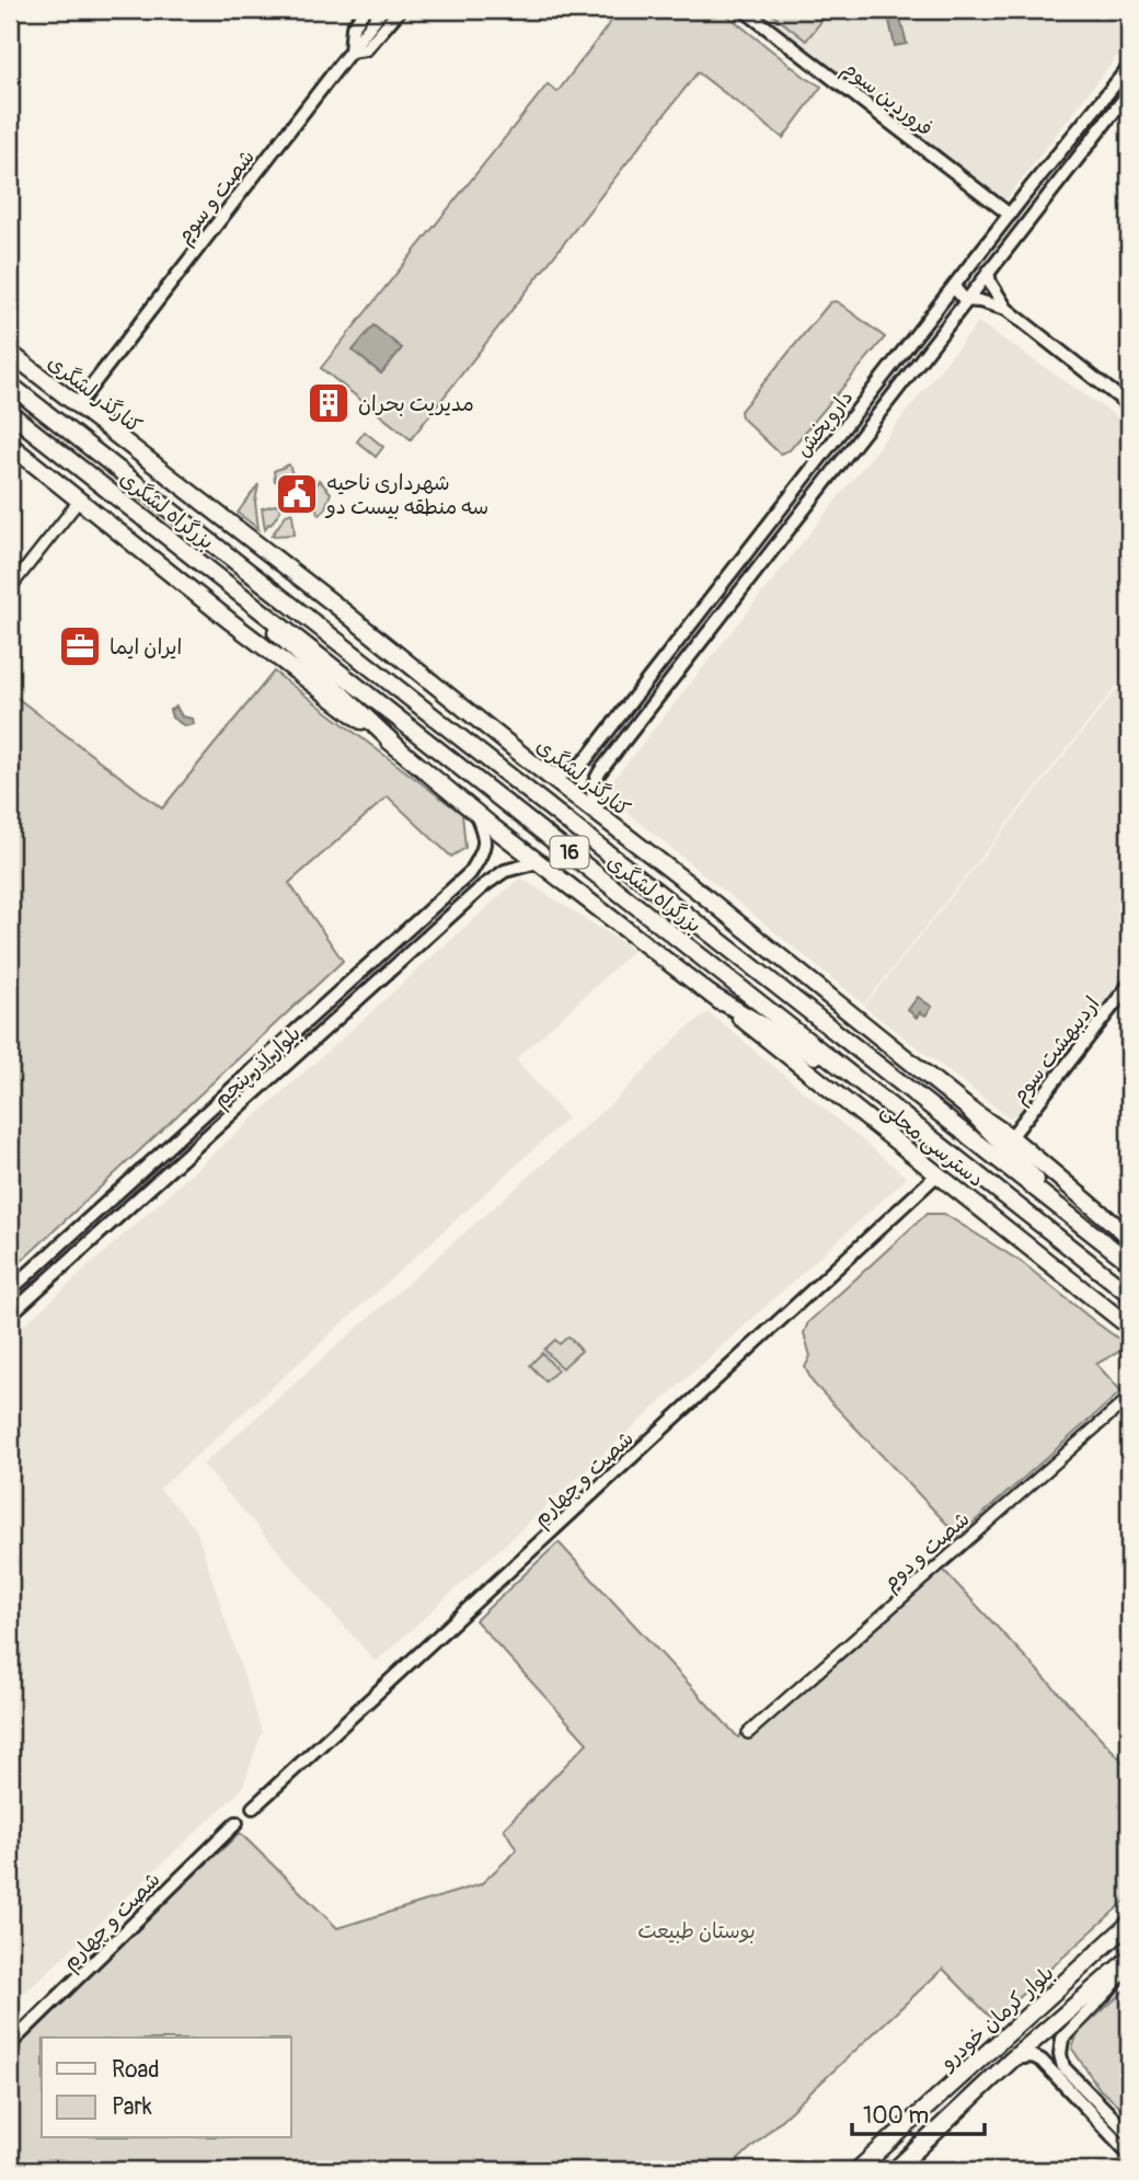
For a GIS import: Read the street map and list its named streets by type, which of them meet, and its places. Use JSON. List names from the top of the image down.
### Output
{
  "streets": {
    "main road": [
      "کنارگذر لشگری",
      "بزرگراه لشگری",
      "16",
      "دسترسی محلی",
      "بلوار کرمان خودرو"
    ],
    "street": [
      "فروردین سوم",
      "شصت و سوم",
      "داروپخش",
      "اردیبهشت سوم",
      "بلوار آذر پنجم",
      "شصت و چهارم",
      "شصت و دوم"
    ]
  },
  "crossings": [
    ["فروردین سوم", "داروپخش"],
    ["شصت و سوم", "کنارگذر لشگری"],
    ["کنارگذر لشگری", "داروپخش"],
    ["کنارگذر لشگری", "اردیبهشت سوم"],
    ["دسترسی محلی", "شصت و چهارم"]
  ],
  "parks": ["بوستان طبیعت"],
  "places": {
    "building": ["مدیریت بحران"],
    "public building": ["شهرداری ناحیه سه منطقه بیست دو"],
    "office": ["ایران ایما"]
  },
  "legend": ["Road", "Park"],
  "scale_bar": "100 m"
}
